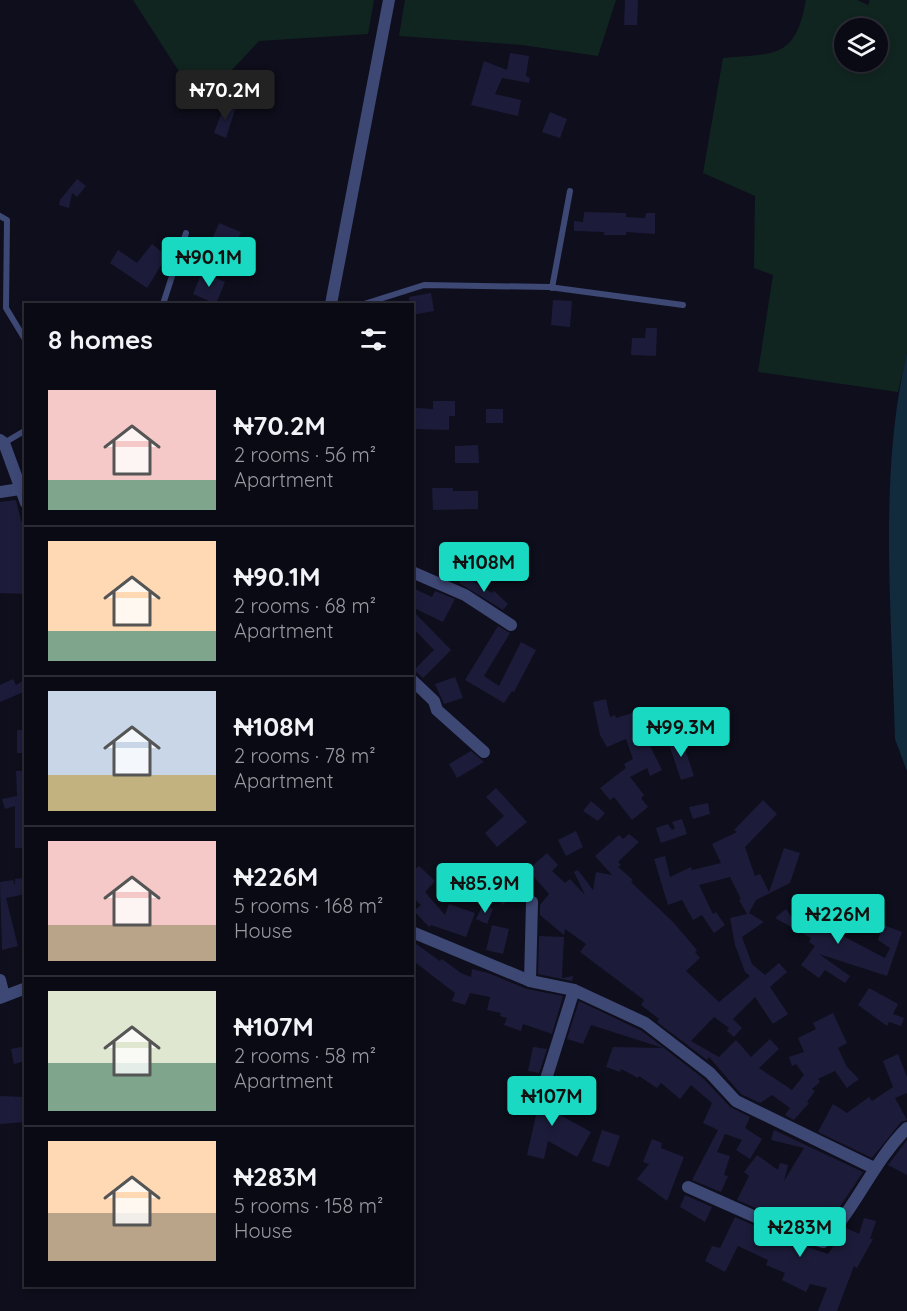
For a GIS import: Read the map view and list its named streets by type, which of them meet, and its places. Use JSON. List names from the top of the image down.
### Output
{
  "page": {
    "price": [
      "₦70.2M",
      "₦90.1M",
      "₦108M",
      "₦99.3M",
      "₦85.9M",
      "₦226M",
      "₦107M",
      "₦283M"
    ],
    "heading": "8 homes",
    "list": [
      {
        "name": "₦70.2M",
        "note": "2 rooms · 56 m² · Apartment"
      },
      {
        "name": "₦90.1M",
        "note": "2 rooms · 68 m² · Apartment"
      },
      {
        "name": "₦108M",
        "note": "2 rooms · 78 m² · Apartment"
      },
      {
        "name": "₦226M",
        "note": "5 rooms · 168 m² · House"
      },
      {
        "name": "₦107M",
        "note": "2 rooms · 58 m² · Apartment"
      },
      {
        "name": "₦283M",
        "note": "5 rooms · 158 m² · House"
      }
    ]
  }
}
